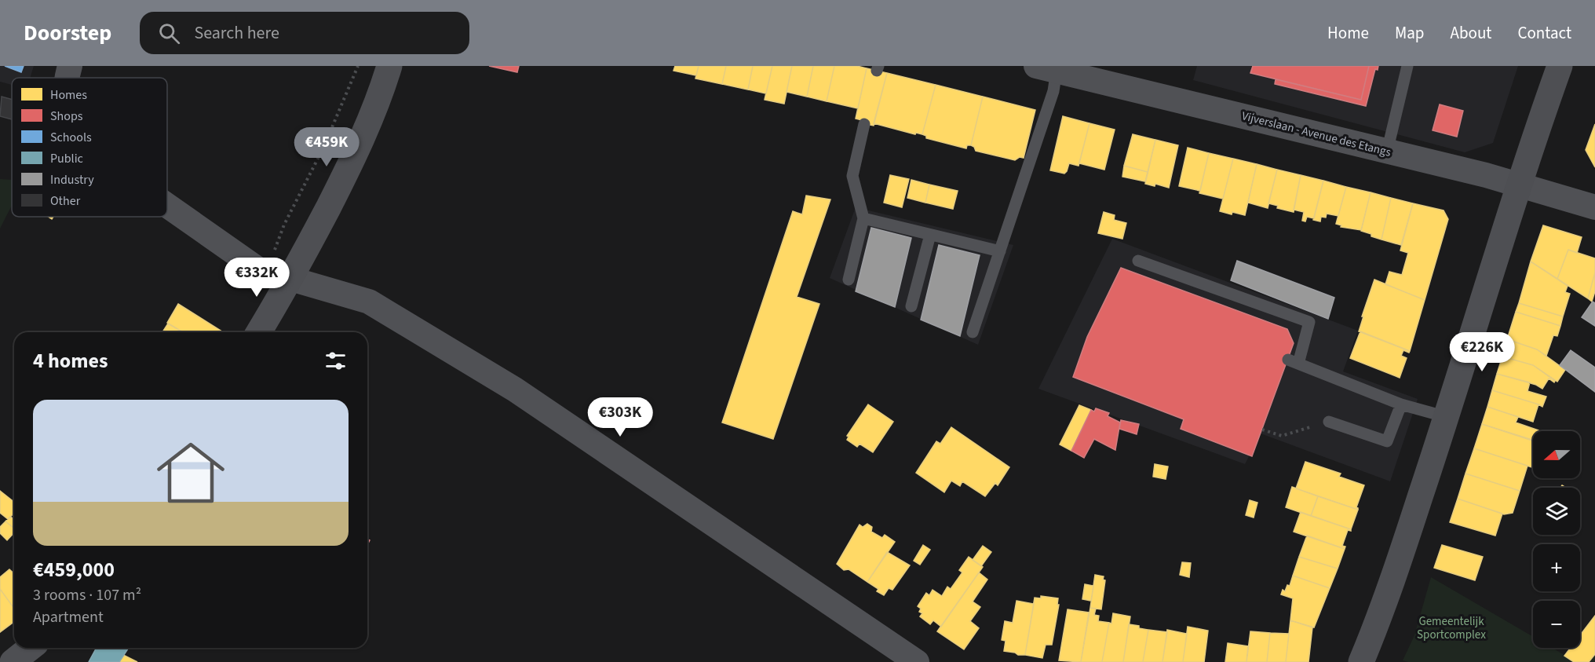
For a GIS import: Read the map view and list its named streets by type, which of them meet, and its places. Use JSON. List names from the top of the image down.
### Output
{
  "streets": {
    "street": ["Vijverslaan - Avenue des Etangs"]
  },
  "parks": ["Gemeentelijk Sportcomplex"],
  "legend": [
    "Homes",
    "Shops",
    "Schools",
    "Public",
    "Industry",
    "Other"
  ],
  "north": "left",
  "page": {
    "header": "Doorstep",
    "search": "Search here",
    "nav": [
      "Home",
      "Map",
      "About",
      "Contact"
    ],
    "price": [
      "€459K",
      "€332K",
      "€226K",
      "€303K"
    ],
    "heading": "4 homes",
    "list": [
      {
        "name": "€459,000",
        "note": "3 rooms · 107 m² · Apartment"
      }
    ],
    "map_buttons": ["+", "−"]
  }
}
